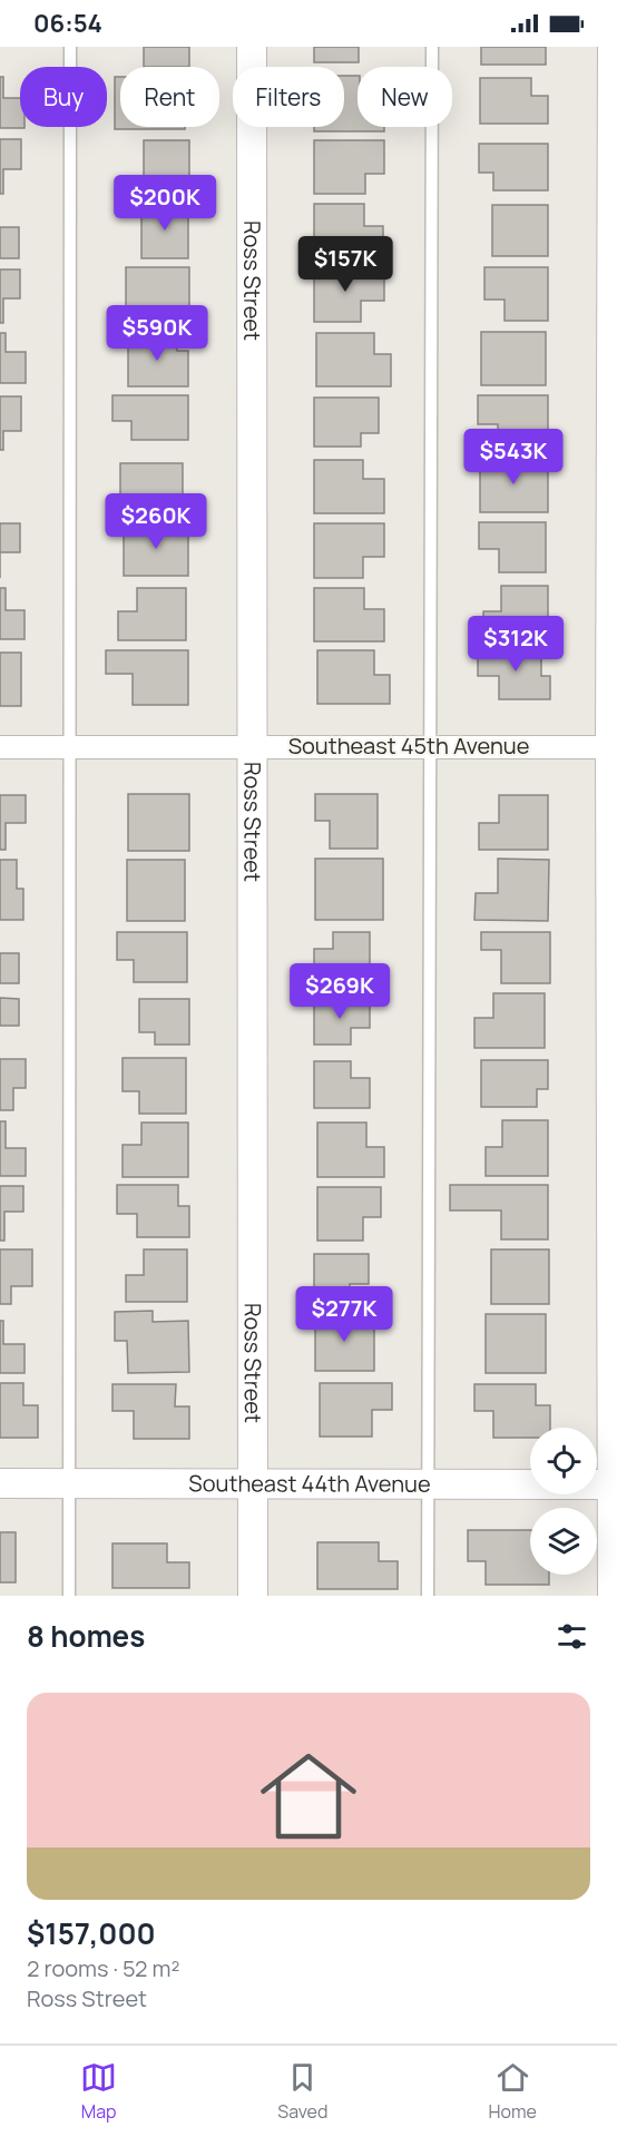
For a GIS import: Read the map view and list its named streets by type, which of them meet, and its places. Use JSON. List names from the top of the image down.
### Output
{
  "streets": {
    "street": ["Ross Street", "Southeast 45th Avenue", "Southeast 44th Avenue"]
  },
  "crossings": [
    ["Ross Street", "Southeast 45th Avenue"],
    ["Ross Street", "Southeast 44th Avenue"]
  ],
  "page": {
    "status": "06:54",
    "chip": [
      "Buy",
      "Rent",
      "Filters",
      "New"
    ],
    "price": [
      "$200K",
      "$157K",
      "$590K",
      "$543K",
      "$260K",
      "$312K",
      "$269K",
      "$277K"
    ],
    "heading": "8 homes",
    "list": [
      {
        "name": "$157,000",
        "note": "2 rooms · 52 m² · Ross Street"
      }
    ],
    "tabs": ["Map", "Saved", "Home"]
  }
}
